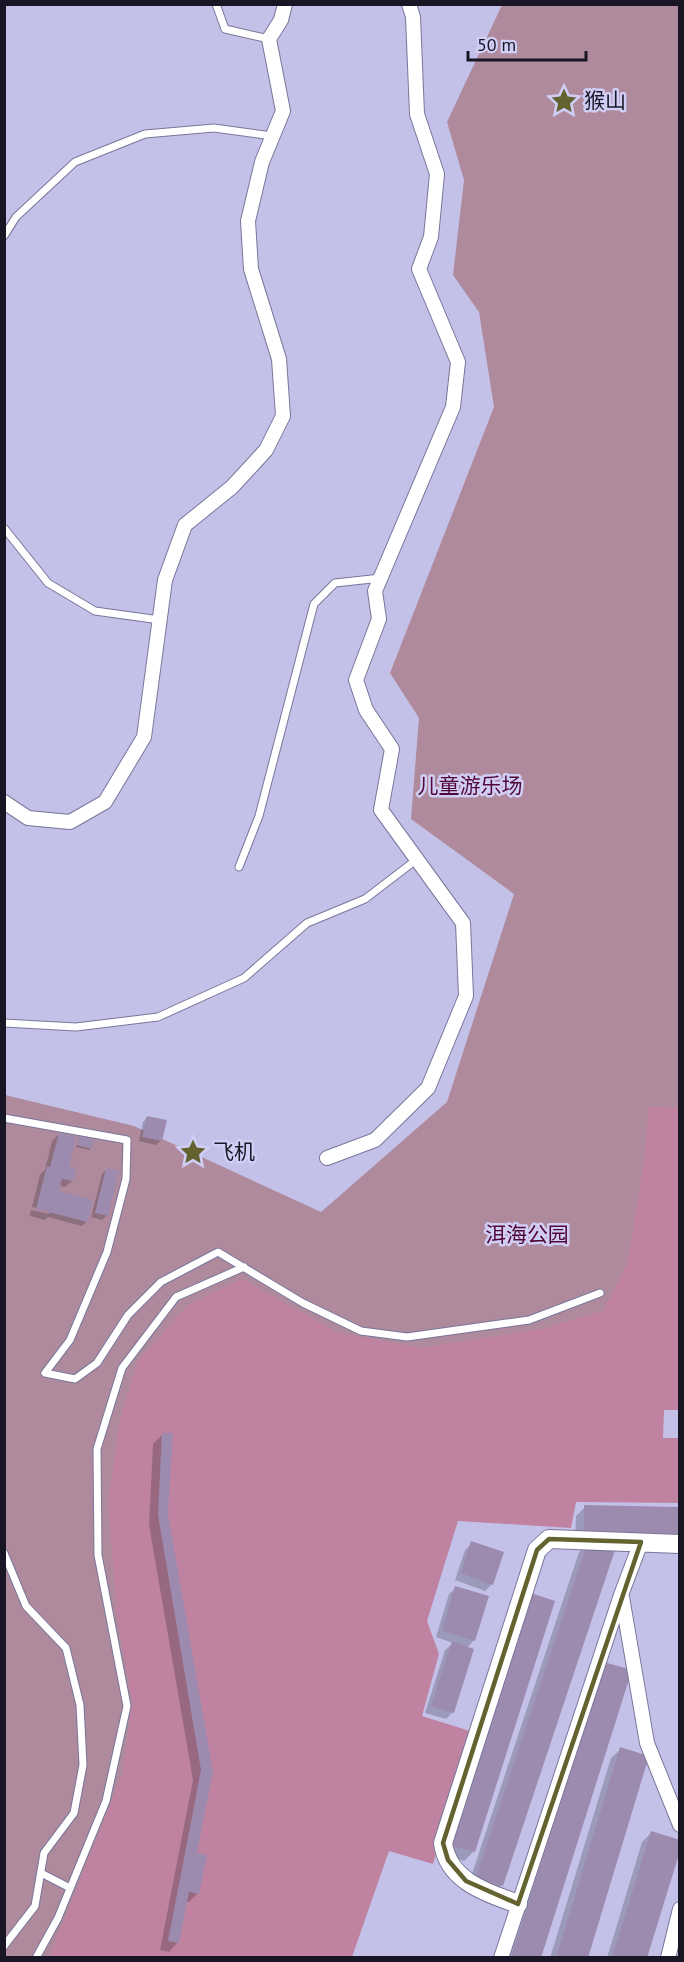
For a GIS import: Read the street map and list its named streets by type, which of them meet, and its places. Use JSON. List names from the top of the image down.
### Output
{
  "parks": ["儿童游乐场", "洱海公园"],
  "places": {
    "place": ["猴山", "飞机"]
  },
  "scale_bar": "50 m"
}
